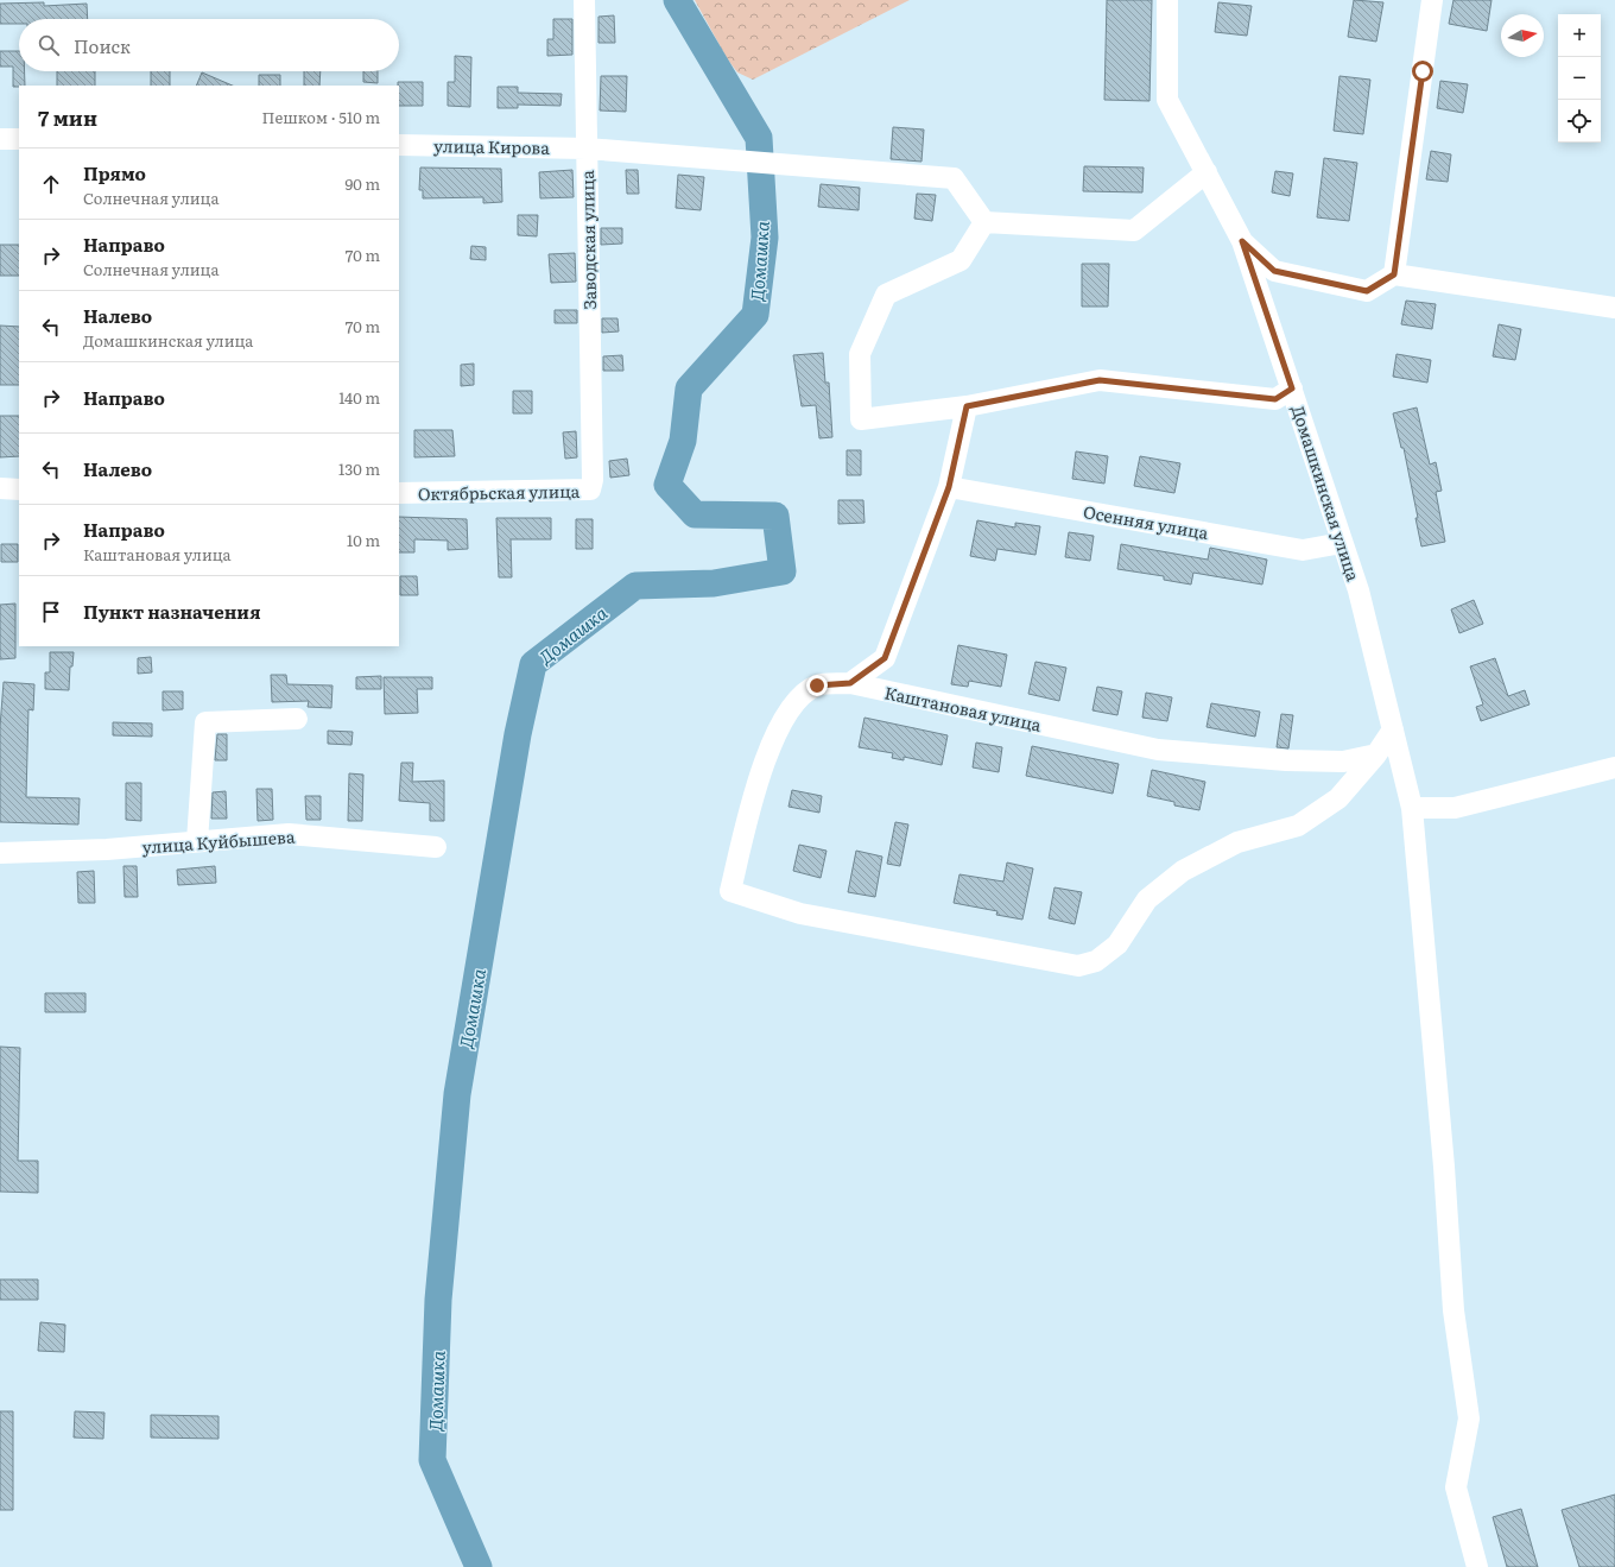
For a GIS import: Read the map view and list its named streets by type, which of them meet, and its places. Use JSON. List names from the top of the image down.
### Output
{
  "streets": {
    "street": [
      "улица Кирова",
      "Заводская улица",
      "Октябрьская улица",
      "Домашкинская улица",
      "Осенняя улица",
      "Каштановая улица",
      "улица Куйбышева"
    ]
  },
  "crossings": [
    ["улица Кирова", "Заводская улица"],
    ["Заводская улица", "Октябрьская улица"],
    ["Домашкинская улица", "Осенняя улица"]
  ],
  "water": ["Домашка"],
  "north": "right",
  "page": {
    "map_buttons": ["+", "−"],
    "search": "Поиск",
    "heading": ["7 мин", "Пешком · 510 m"],
    "list": [
      ["Прямо", "Солнечная улица", "90 m"],
      ["Направо", "Солнечная улица", "70 m"],
      ["Налево", "Домашкинская улица", "70 m"],
      ["Направо", "140 m"],
      ["Налево", "130 m"],
      ["Направо", "Каштановая улица", "10 m"],
      "Пункт назначения"
    ]
  }
}
